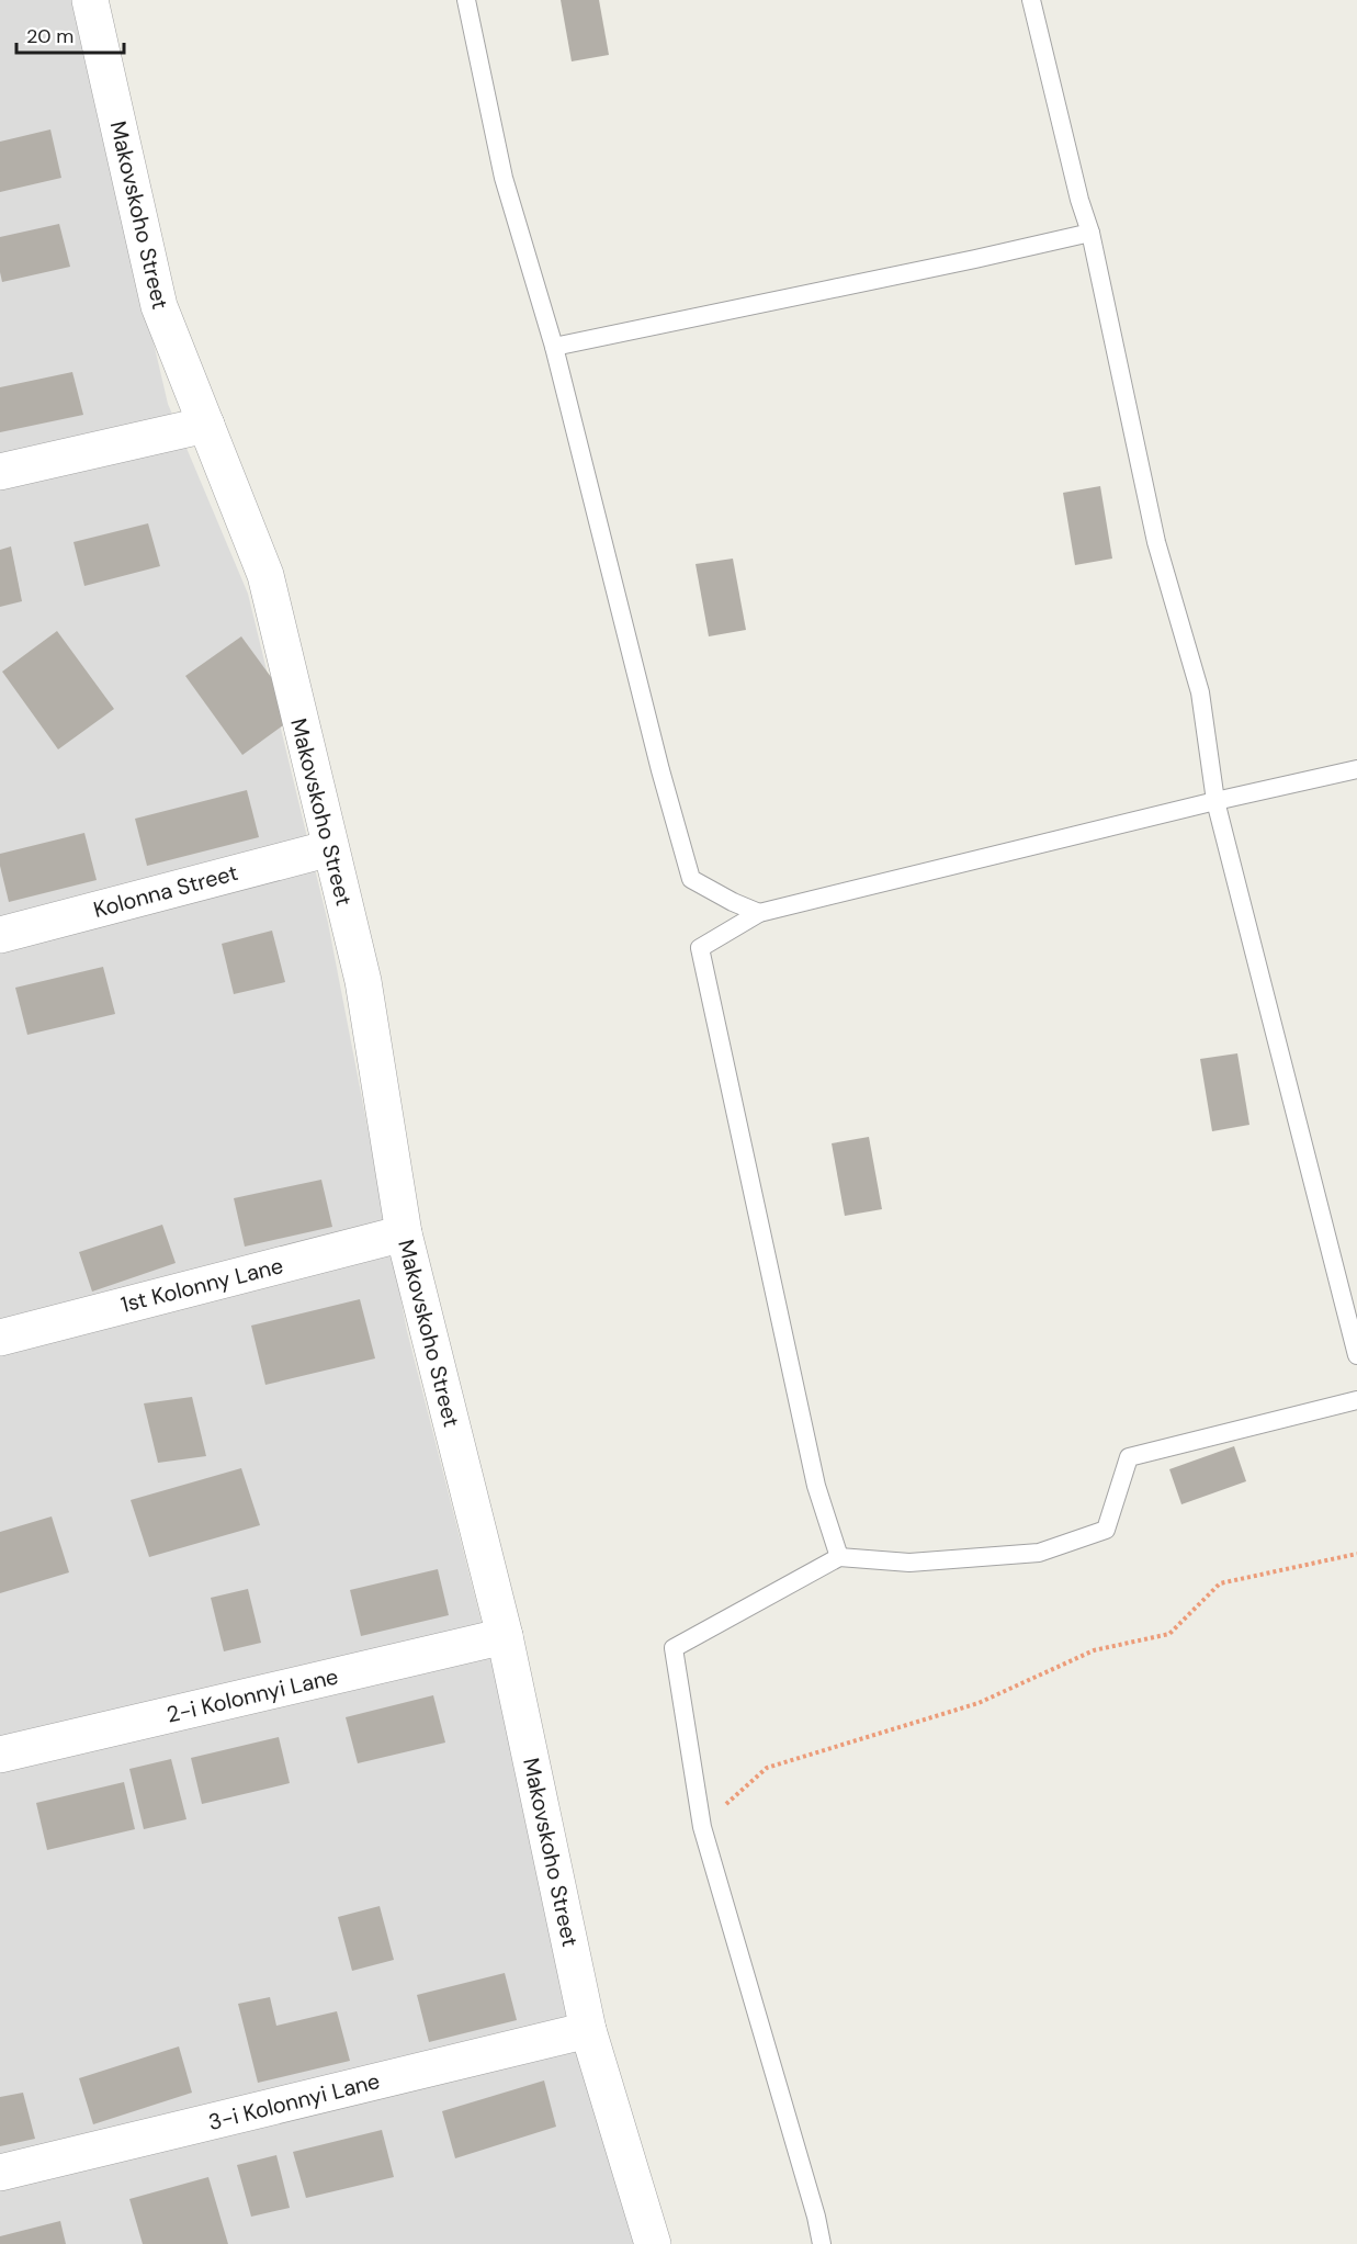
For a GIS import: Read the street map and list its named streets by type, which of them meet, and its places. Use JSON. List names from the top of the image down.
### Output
{
  "streets": {
    "street": [
      "Makovskoho Street",
      "Kolonna Street",
      "1st Kolonny Lane",
      "2-i Kolonnyi Lane",
      "3-i Kolonnyi Lane"
    ]
  },
  "crossings": [
    ["Makovskoho Street", "Kolonna Street"],
    ["Makovskoho Street", "1st Kolonny Lane"],
    ["Makovskoho Street", "2-i Kolonnyi Lane"],
    ["Makovskoho Street", "3-i Kolonnyi Lane"]
  ],
  "scale_bar": "20 m"
}
